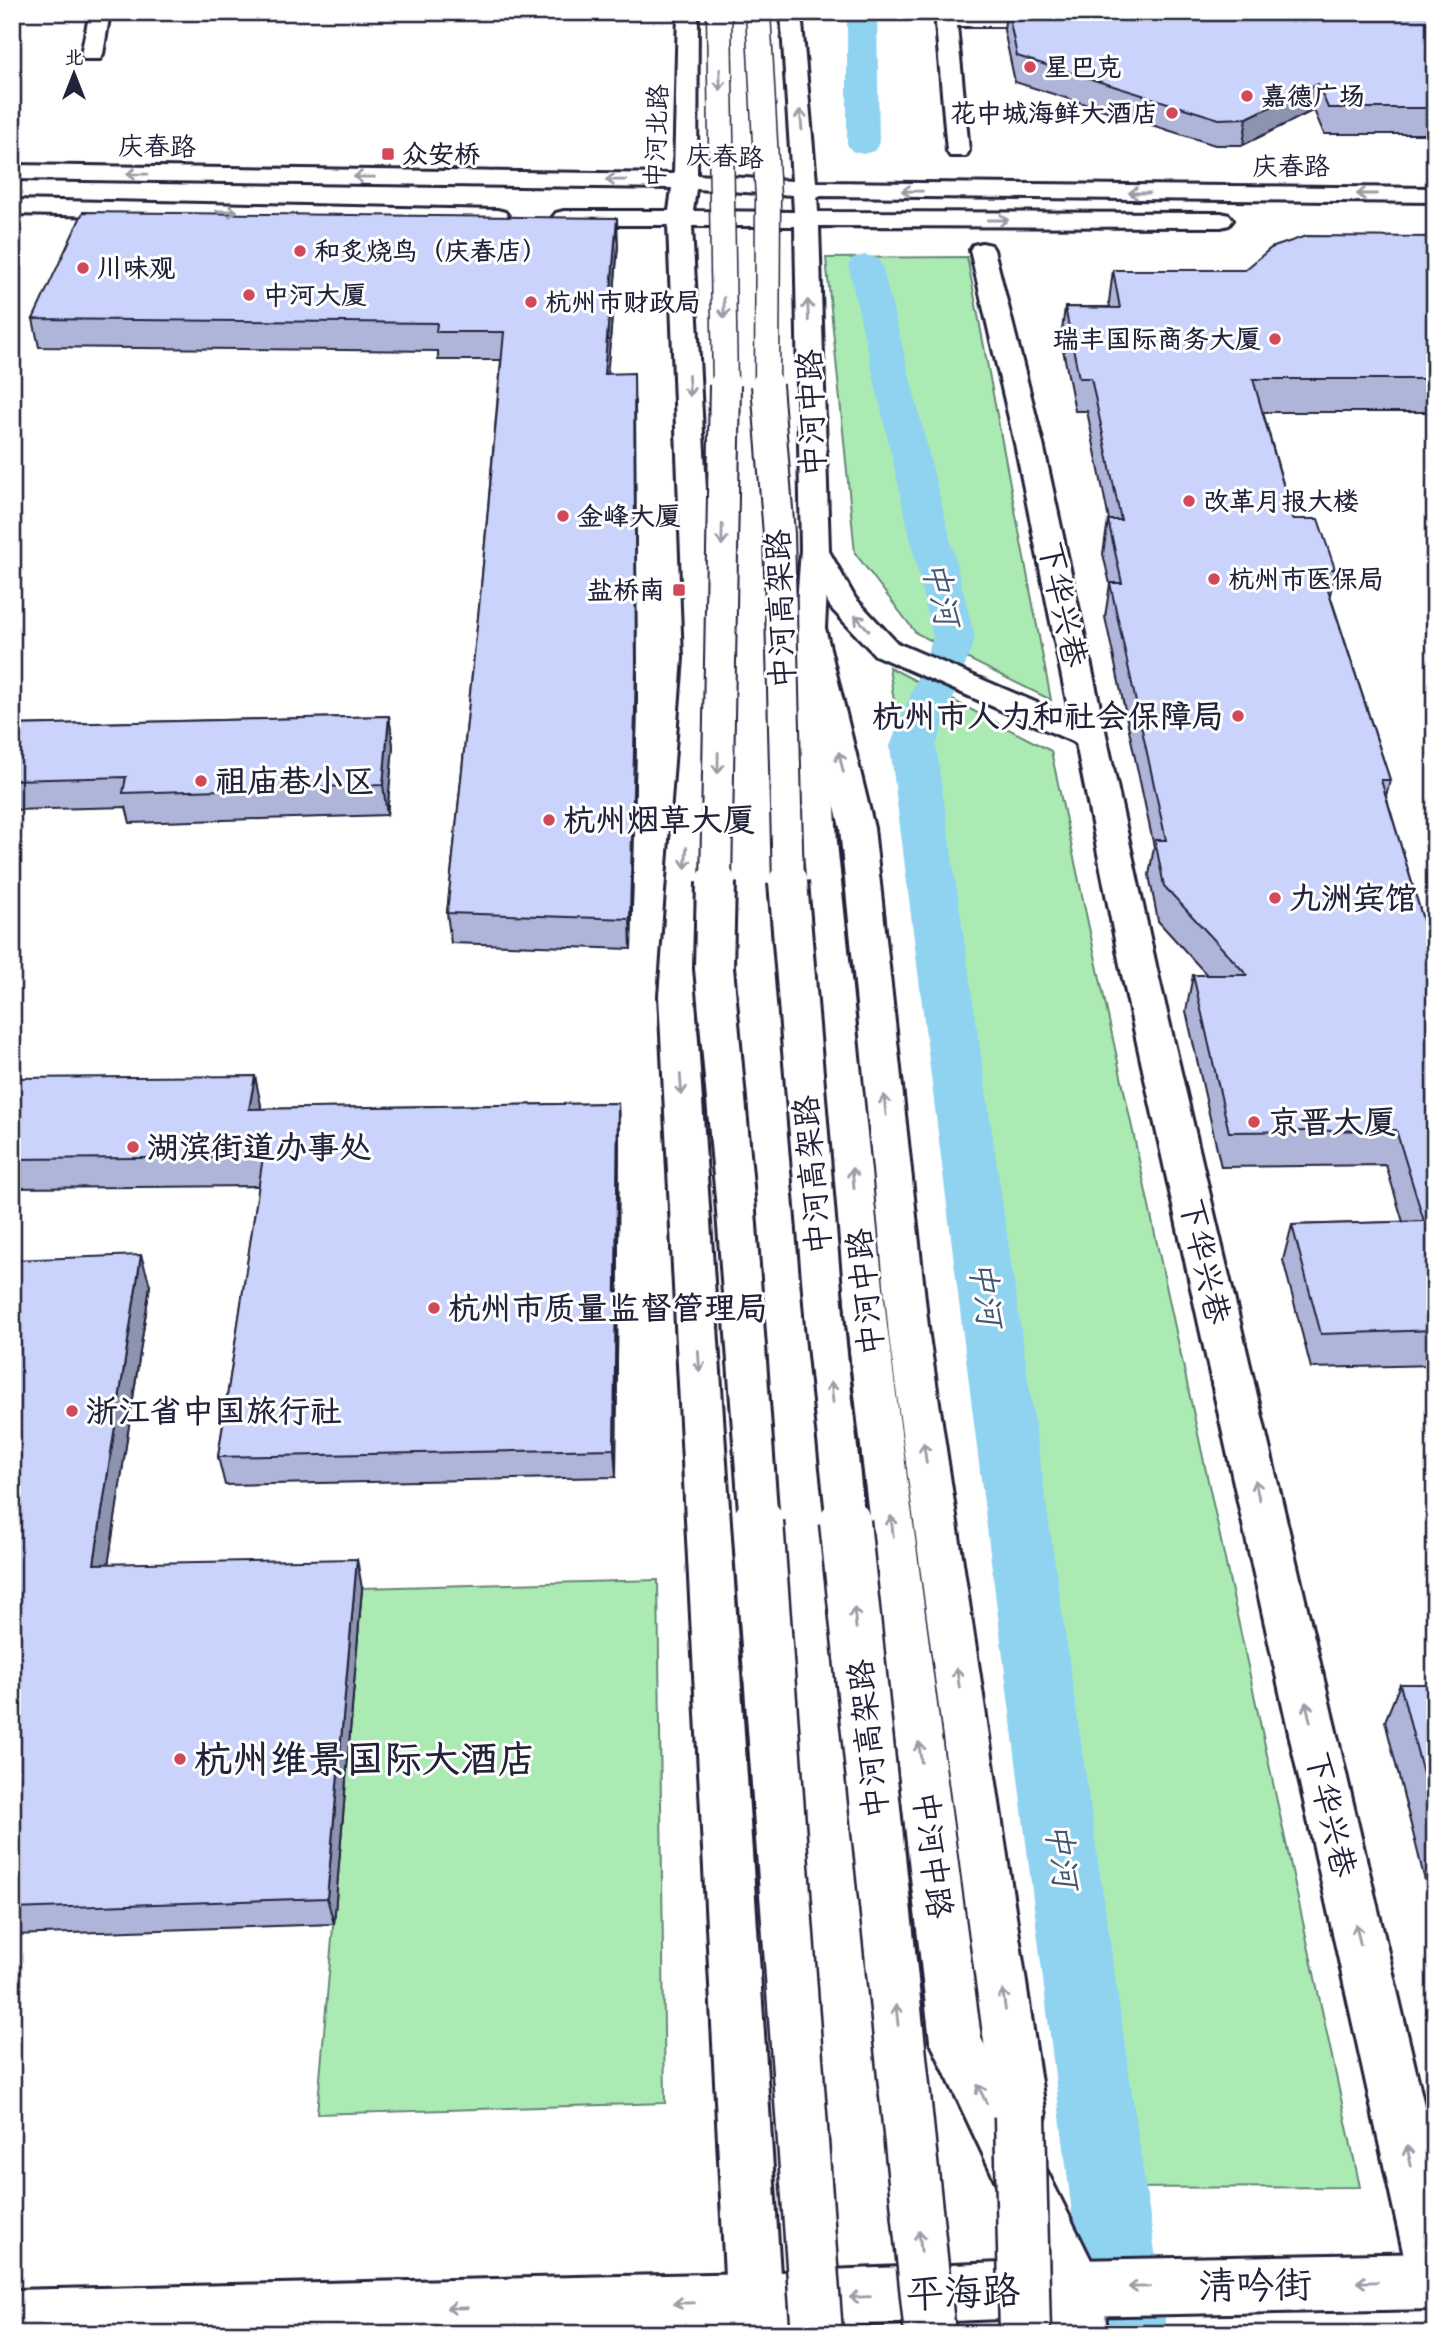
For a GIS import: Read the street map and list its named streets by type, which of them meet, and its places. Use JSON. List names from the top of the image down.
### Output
{
  "streets": {
    "main road": [
      "中河北路",
      "庆春路",
      "中河中路",
      "下华兴巷",
      "中河高架路",
      "清吟街",
      "平海路"
    ]
  },
  "crossings": [
    ["中河北路", "庆春路"],
    ["庆春路", "中河中路"],
    ["中河中路", "清吟街"],
    ["中河中路", "平海路"],
    ["清吟街", "平海路"]
  ],
  "one_way": ["清吟街", "平海路"],
  "water": ["中河"],
  "places": {
    "other": [
      "星巴克",
      "嘉德广场",
      "花中城海鲜大酒店",
      "和炙烧鸟（庆春店）",
      "川味观",
      "中河大厦",
      "杭州市财政局",
      "瑞丰国际商务大厦",
      "改革月报大楼",
      "金峰大厦",
      "杭州市医保局",
      "杭州市人力和社会保障局",
      "祖庙巷小区",
      "杭州烟草大厦",
      "九洲宾馆",
      "京晋大厦",
      "湖滨街道办事处",
      "杭州市质量监督管理局",
      "浙江省中国旅行社",
      "杭州维景国际大酒店"
    ],
    "transit": ["众安桥", "盐桥南"]
  },
  "north": "top"
}
